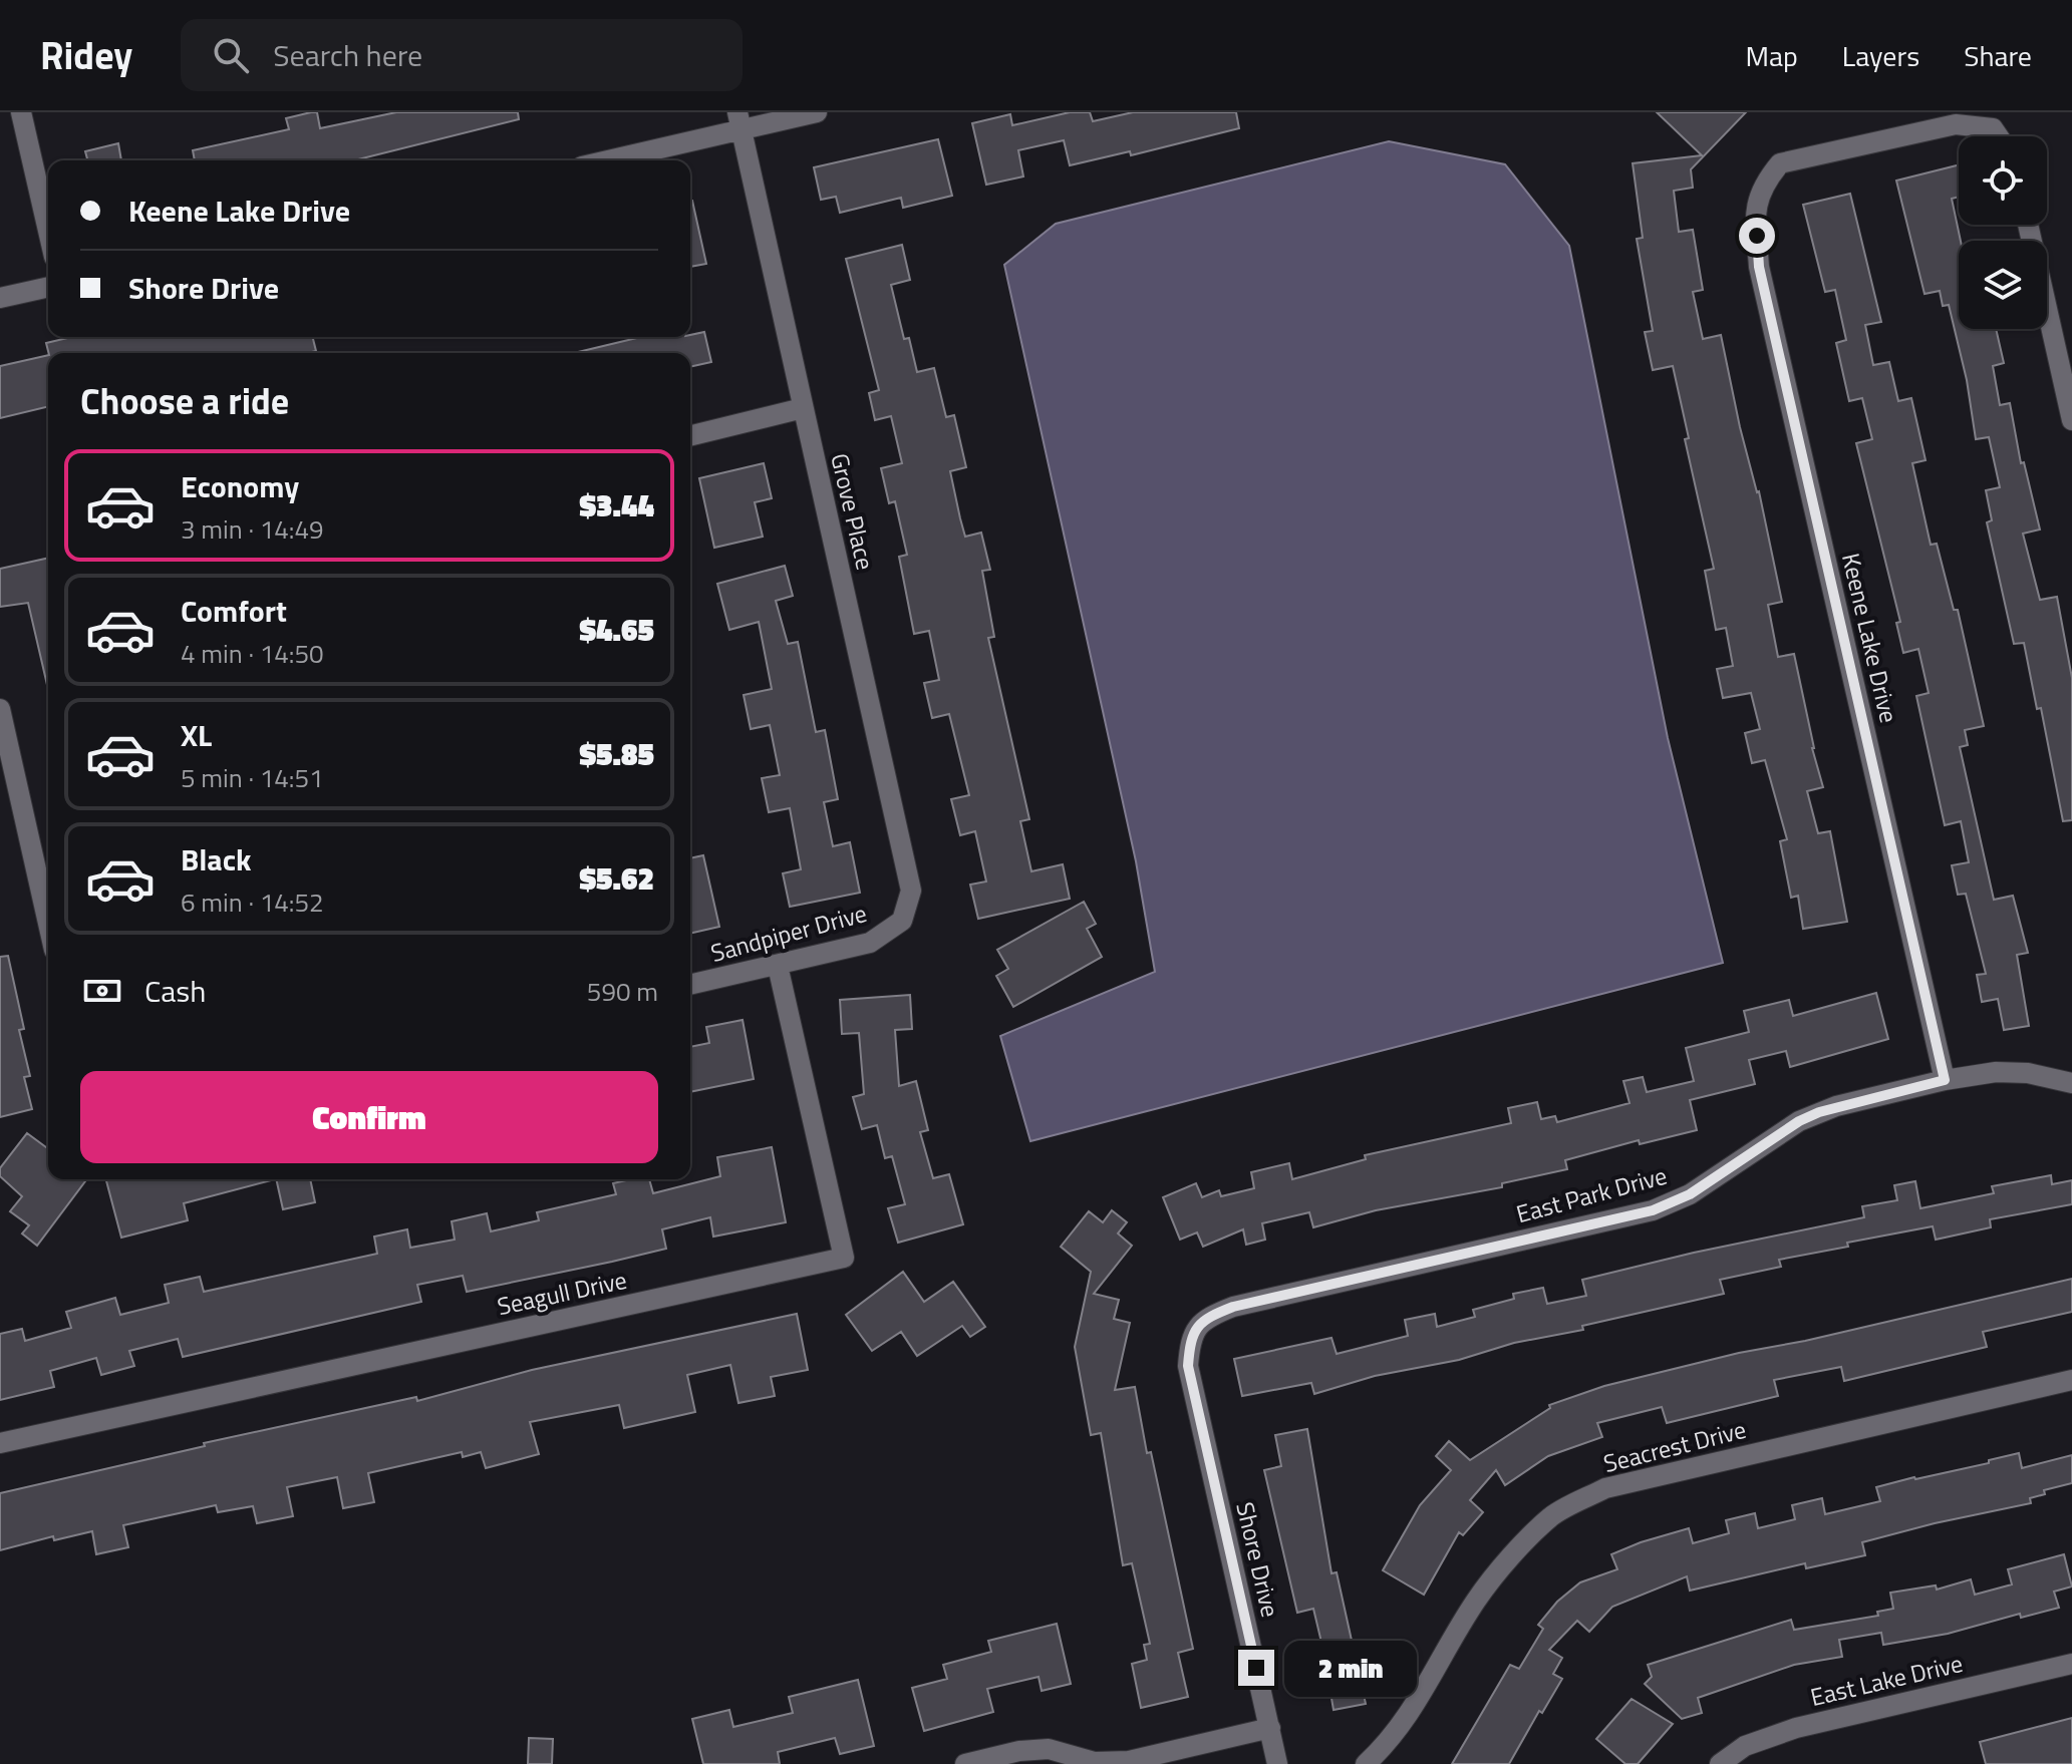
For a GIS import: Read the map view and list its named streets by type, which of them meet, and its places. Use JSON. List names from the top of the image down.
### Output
{
  "streets": {
    "street": [
      "Grove Place",
      "Keene Lake Drive",
      "Sandpiper Drive",
      "East Park Drive",
      "Seagull Drive",
      "Seacrest Drive",
      "Shore Drive",
      "East Lake Drive"
    ]
  },
  "crossings": [
    ["Grove Place", "Sandpiper Drive"],
    ["Keene Lake Drive", "East Park Drive"],
    ["Sandpiper Drive", "Seagull Drive"],
    ["East Park Drive", "Shore Drive"]
  ],
  "page": {
    "header": "Ridey",
    "search": "Search here",
    "nav": ["Map", "Layers", "Share"],
    "banner": ["Keene Lake Drive", "Shore Drive"],
    "heading": "Choose a ride",
    "list": [
      {
        "name": "Economy",
        "note": "3 min · 14:49",
        "value": "$3.44"
      },
      {
        "name": "Comfort",
        "note": "4 min · 14:50",
        "value": "$4.65"
      },
      {
        "name": "XL",
        "note": "5 min · 14:51",
        "value": "$5.85"
      },
      {
        "name": "Black",
        "note": "6 min · 14:52",
        "value": "$5.62"
      }
    ],
    "pay": ["Cash", "590 m"],
    "buttons": "Confirm",
    "bubble": "2 min"
  }
}
